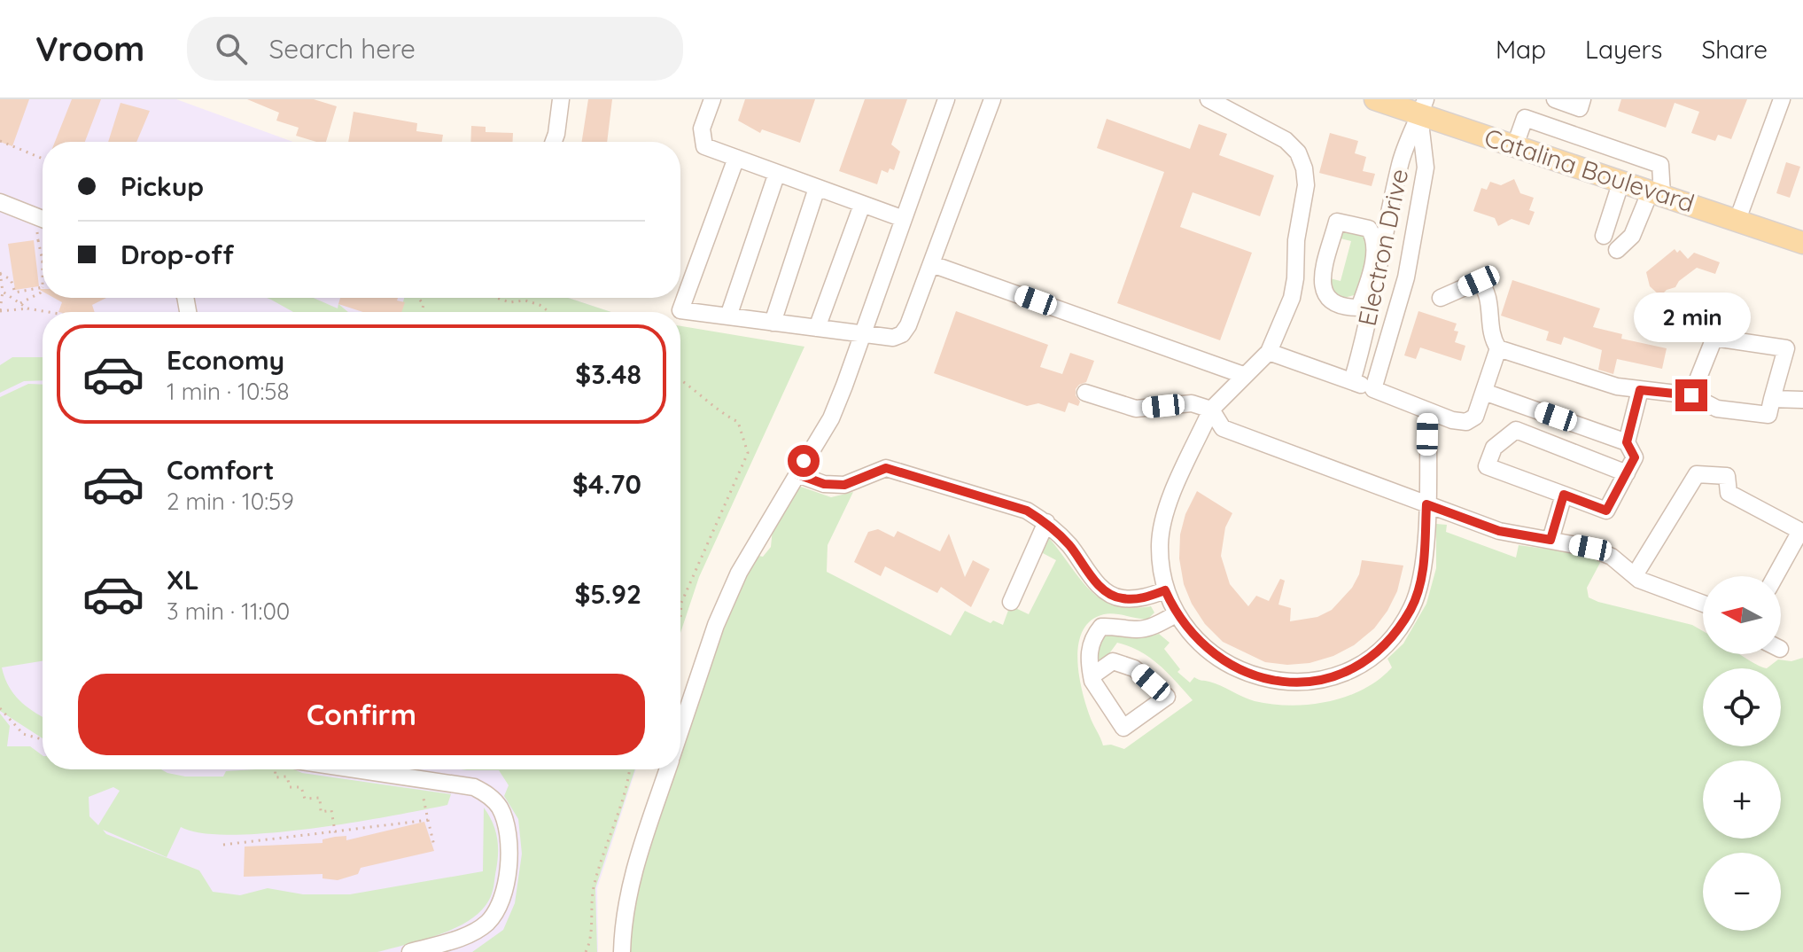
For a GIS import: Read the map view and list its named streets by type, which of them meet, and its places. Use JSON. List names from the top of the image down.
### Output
{
  "streets": {
    "main road": ["Catalina Boulevard"],
    "street": ["Electron Drive"]
  },
  "crossings": [
    ["Catalina Boulevard", "Electron Drive"]
  ],
  "north": "left",
  "page": {
    "header": "Vroom",
    "search": "Search here",
    "nav": ["Map", "Layers", "Share"],
    "banner": ["Pickup", "Drop-off"],
    "bubble": "2 min",
    "list": [
      {
        "name": "Economy",
        "note": "1 min · 10:58",
        "value": "$3.48"
      },
      {
        "name": "Comfort",
        "note": "2 min · 10:59",
        "value": "$4.70"
      },
      {
        "name": "XL",
        "note": "3 min · 11:00",
        "value": "$5.92"
      }
    ],
    "map_buttons": ["+", "−"],
    "buttons": "Confirm"
  }
}
